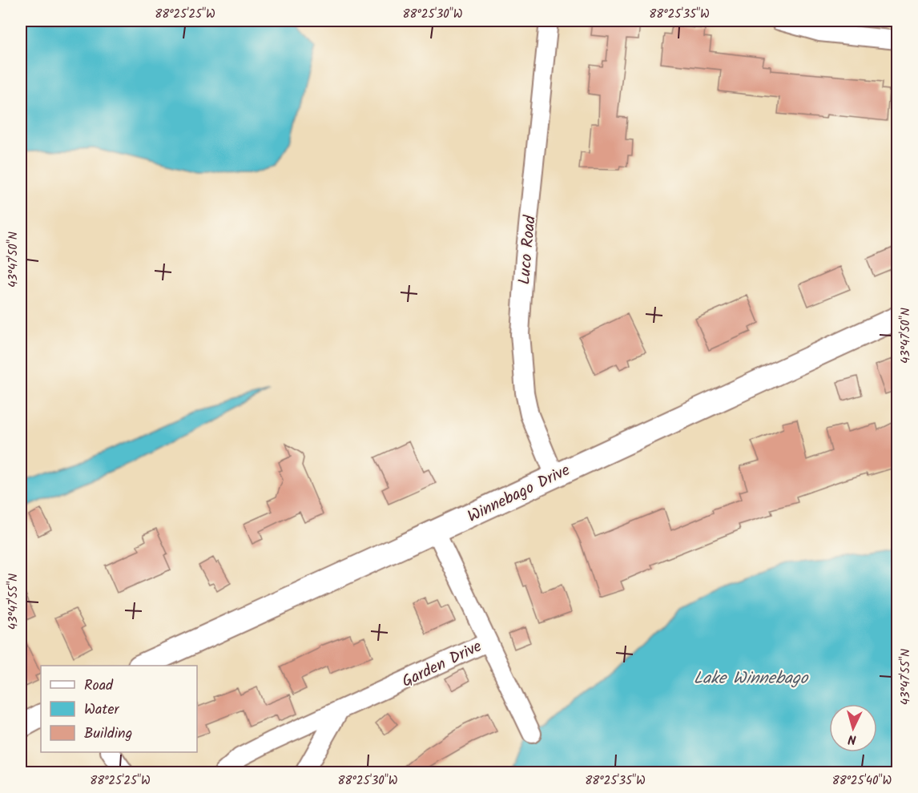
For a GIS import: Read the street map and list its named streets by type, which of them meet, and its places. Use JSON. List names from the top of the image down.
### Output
{
  "streets": {
    "main road": ["Winnebago Drive"],
    "street": ["Luco Road", "Garden Drive"]
  },
  "crossings": [
    ["Luco Road", "Winnebago Drive"],
    ["Winnebago Drive", "Garden Drive"]
  ],
  "water": ["Lake Winnebago"],
  "legend": ["Road", "Water", "Building"],
  "north": "bottom",
  "coordinates": [
    "88°25'25\"W",
    "88°25'30\"W",
    "88°25'35\"W",
    "43°47'50\"N",
    "43°47'55\"N",
    "88°25'40\"W"
  ]
}
